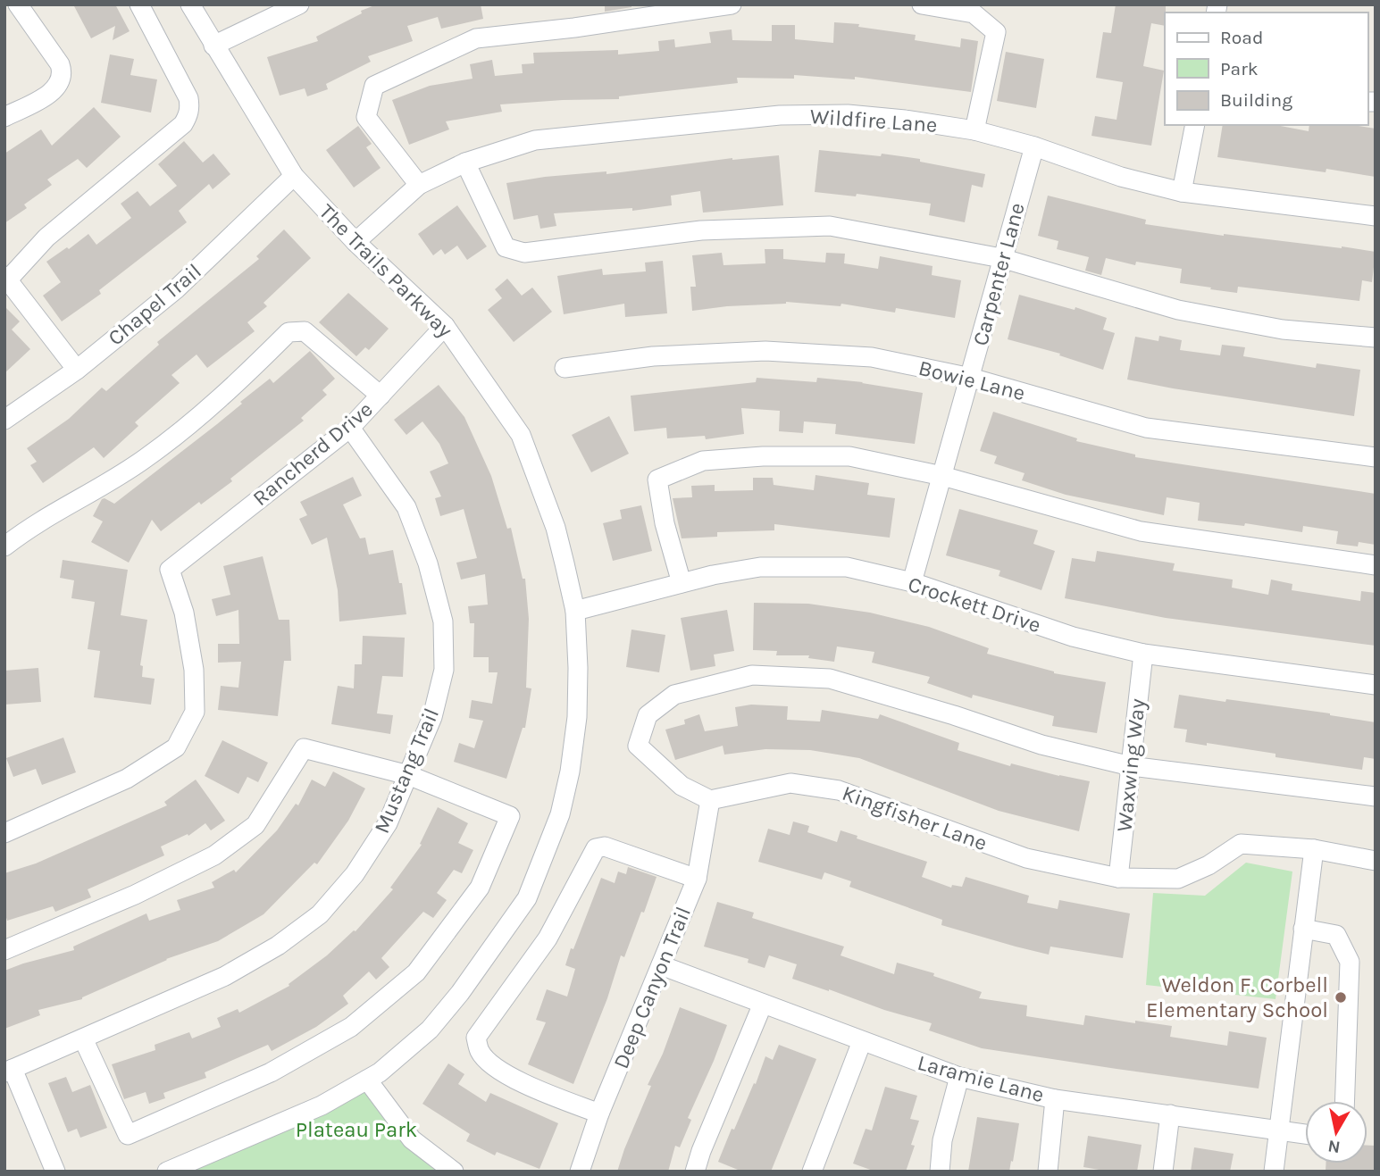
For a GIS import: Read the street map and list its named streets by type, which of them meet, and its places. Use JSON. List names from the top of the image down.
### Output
{
  "streets": {
    "street": [
      "Wildfire Lane",
      "The Trails Parkway",
      "Carpenter Lane",
      "Chapel Trail",
      "Bowie Lane",
      "Rancherd Drive",
      "Crockett Drive",
      "Waxwing Way",
      "Mustang Trail",
      "Kingfisher Lane",
      "Deep Canyon Trail",
      "Laramie Lane"
    ]
  },
  "crossings": [
    ["Wildfire Lane", "The Trails Parkway"],
    ["Wildfire Lane", "Carpenter Lane"],
    ["The Trails Parkway", "Chapel Trail"],
    ["The Trails Parkway", "Rancherd Drive"],
    ["The Trails Parkway", "Crockett Drive"],
    ["Carpenter Lane", "Bowie Lane"],
    ["Carpenter Lane", "Crockett Drive"],
    ["Rancherd Drive", "Mustang Trail"],
    ["Crockett Drive", "Waxwing Way"],
    ["Waxwing Way", "Kingfisher Lane"],
    ["Kingfisher Lane", "Deep Canyon Trail"],
    ["Deep Canyon Trail", "Laramie Lane"]
  ],
  "parks": ["Plateau Park"],
  "places": ["Weldon F. Corbell Elementary School"],
  "legend": ["Road", "Park", "Building"],
  "north": "bottom"
}
